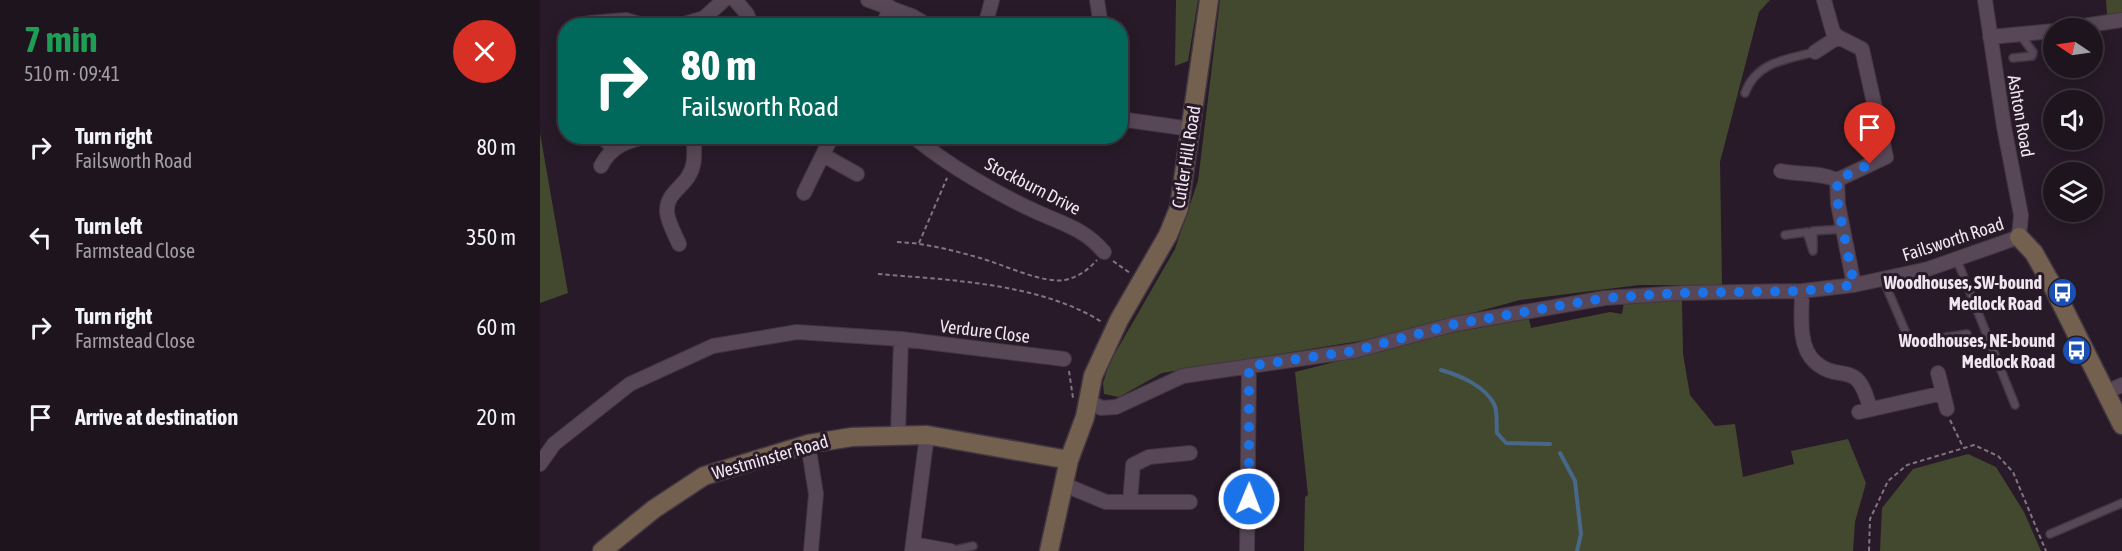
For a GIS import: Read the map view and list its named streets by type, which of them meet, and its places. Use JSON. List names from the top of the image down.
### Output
{
  "streets": {
    "street": [
      "Ashton Road",
      "Cutler Hill Road",
      "Stockburn Drive",
      "Failsworth Road",
      "Verdure Close",
      "Westminster Road"
    ]
  },
  "crossings": [
    ["Ashton Road", "Failsworth Road"],
    ["Cutler Hill Road", "Failsworth Road"],
    ["Cutler Hill Road", "Westminster Road"]
  ],
  "places": {
    "bus stop": ["Woodhouses, SW-bound Medlock Road", "Woodhouses, NE-bound Medlock Road"]
  },
  "north": "left",
  "page": {
    "heading": ["7 min", "510 m · 09:41"],
    "turn": ["80 m", "Failsworth Road"],
    "list": [
      {
        "name": "Turn right",
        "note": "Failsworth Road",
        "value": "80 m"
      },
      {
        "name": "Turn left",
        "note": "Farmstead Close",
        "value": "350 m"
      },
      {
        "name": "Turn right",
        "note": "Farmstead Close",
        "value": "60 m"
      },
      {
        "name": "Arrive at destination",
        "value": "20 m"
      }
    ]
  }
}
